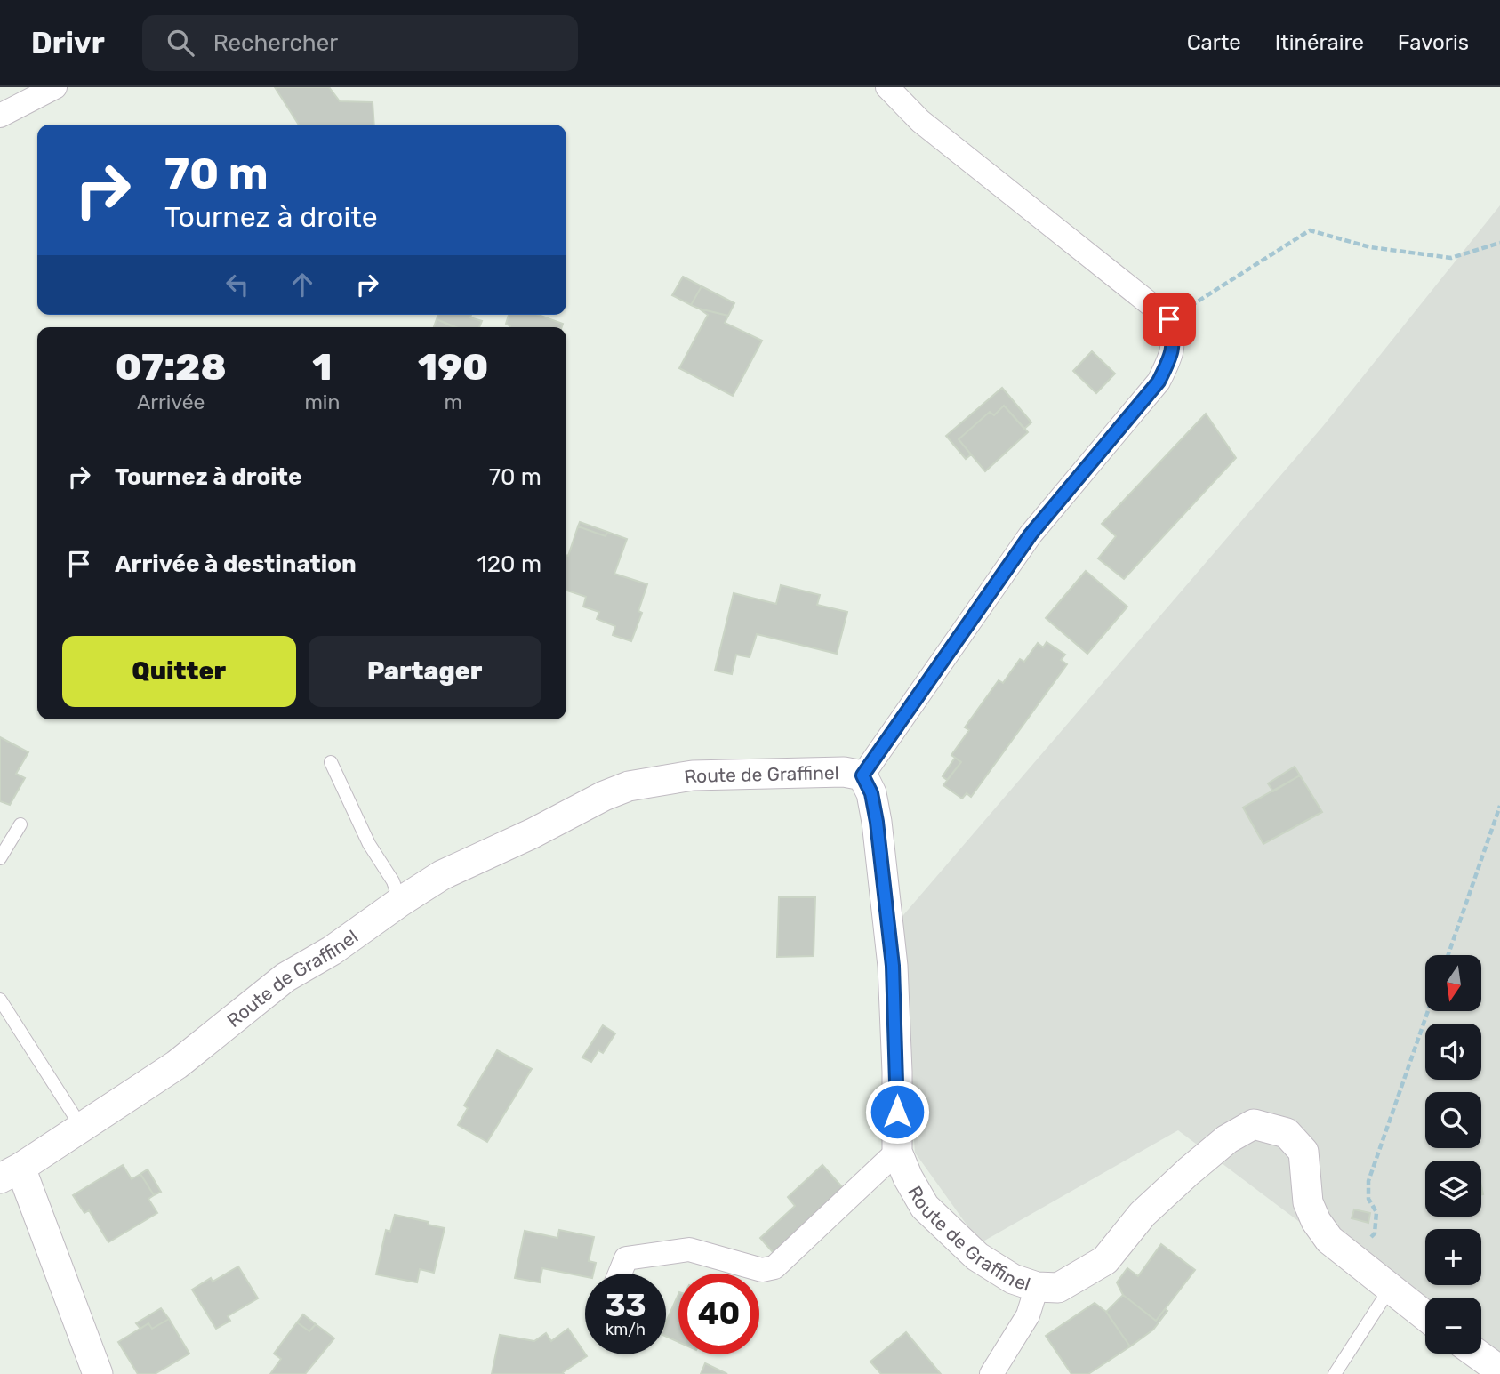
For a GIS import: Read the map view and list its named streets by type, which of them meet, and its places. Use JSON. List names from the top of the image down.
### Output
{
  "streets": {
    "street": ["Route de Graffinel"]
  },
  "north": "bottom",
  "page": {
    "header": "Drivr",
    "search": "Rechercher",
    "nav": ["Carte", "Itinéraire", "Favoris"],
    "turn": ["70 m", "Tournez à droite"],
    "eta": [
      "07:28",
      "Arrivée",
      "1",
      "min",
      "190",
      "m"
    ],
    "list": [
      {
        "name": "Tournez à droite",
        "value": "70 m"
      },
      {
        "name": "Arrivée à destination",
        "value": "120 m"
      }
    ],
    "buttons": ["Quitter", "Partager"],
    "map_buttons": ["+", "−"],
    "speed": "33 km/h",
    "limit": "40"
  }
}
